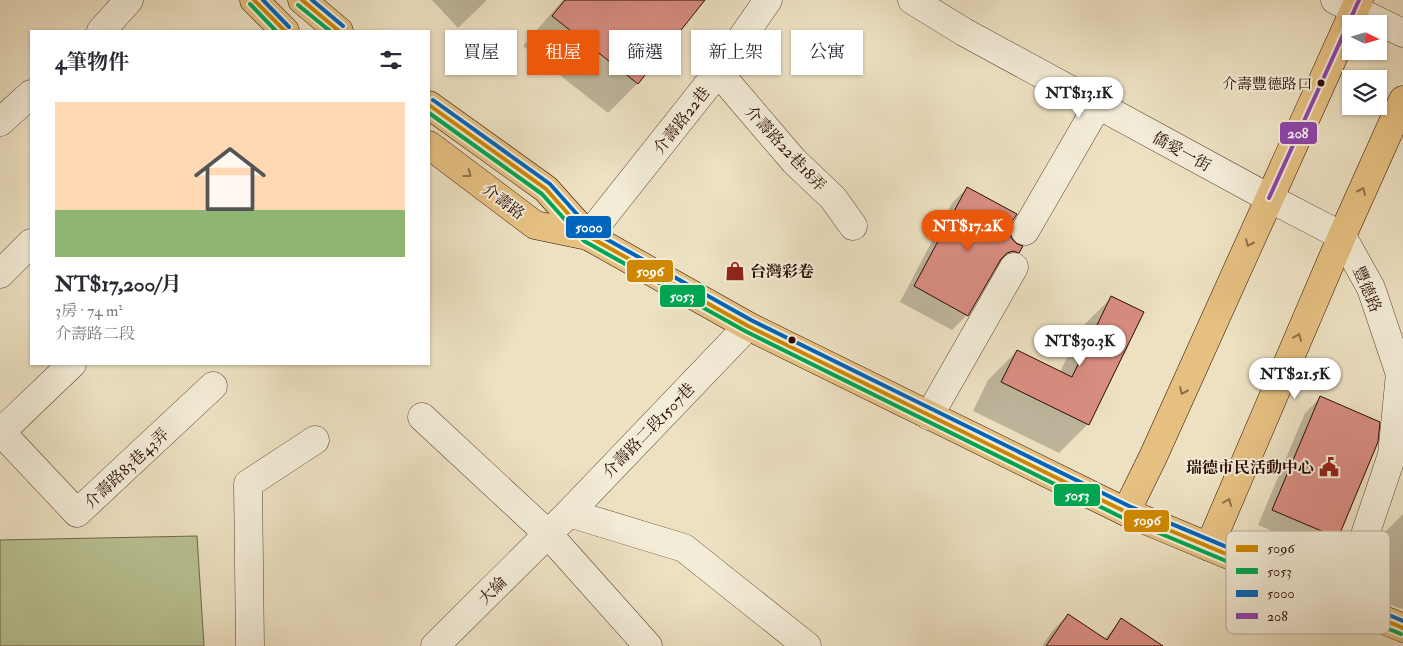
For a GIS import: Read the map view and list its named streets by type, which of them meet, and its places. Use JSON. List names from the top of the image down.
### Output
{
  "streets": {
    "main road": ["介壽路", "豐德路"],
    "street": [
      "介壽路22巷",
      "介壽路22巷18弄",
      "僑愛一街",
      "介壽路二段1507巷",
      "介壽路83巷43弄",
      "大綸"
    ]
  },
  "crossings": [
    ["介壽路22巷", "介壽路"],
    ["介壽路", "豐德路"],
    ["介壽路", "介壽路二段1507巷"],
    ["介壽路二段1507巷", "大綸"]
  ],
  "places": {
    "other": ["介壽豐德路口"],
    "shop": ["台灣彩卷"],
    "public building": ["瑞德市民活動中心"]
  },
  "lines": [
    "transit line 5096",
    "transit line 5000",
    "transit line 208",
    "transit line 5053"
  ],
  "legend": [
    "5096",
    "5053",
    "5000",
    "208"
  ],
  "north": "right",
  "page": {
    "chip": [
      "買屋",
      "租屋",
      "篩選",
      "新上架",
      "公寓"
    ],
    "heading": "4筆物件",
    "price": [
      "NT$13.1K",
      "NT$17.2K",
      "NT$30.3K",
      "NT$21.5K"
    ],
    "list": [
      {
        "name": "NT$17,200/月",
        "note": "3房 · 74 m² · 介壽路二段"
      }
    ]
  }
}
